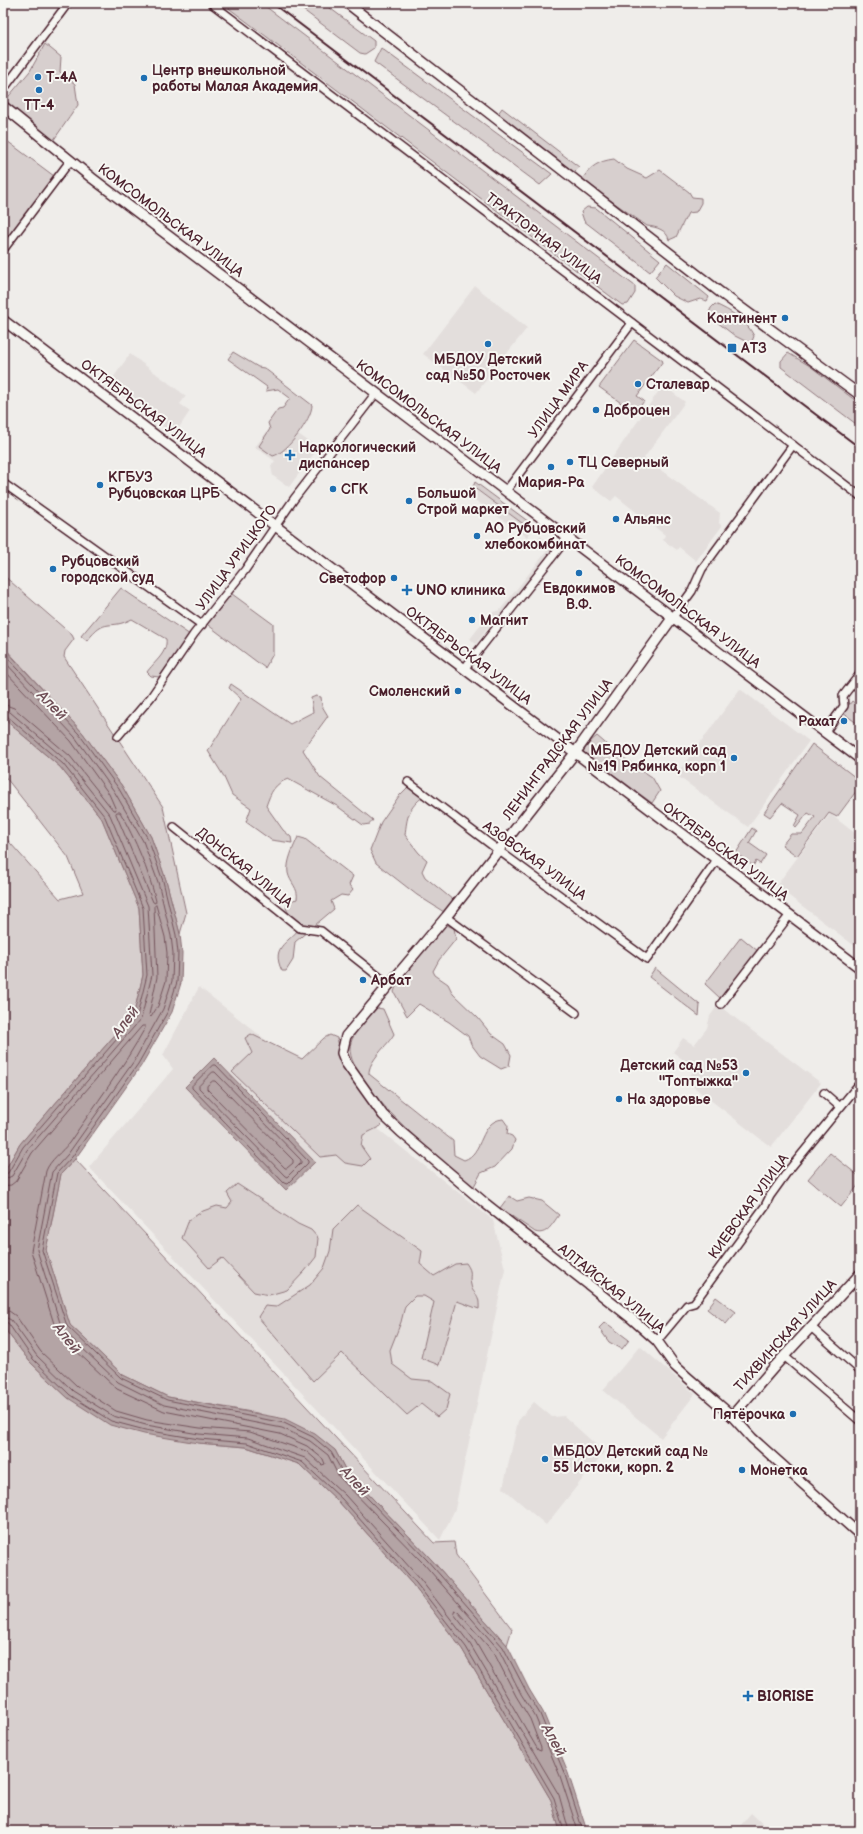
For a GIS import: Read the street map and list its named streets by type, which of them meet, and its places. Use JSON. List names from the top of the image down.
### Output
{
  "streets": {
    "main road": [
      "КОМСОМОЛЬСКАЯ УЛИЦА",
      "ОКТЯБРЬСКАЯ УЛИЦА",
      "ЛЕНИНГРАДСКАЯ УЛИЦА",
      "АЛТАЙСКАЯ УЛИЦА",
      "ТИХВИНСКАЯ УЛИЦА"
    ],
    "street": [
      "ТРАКТОРНАЯ УЛИЦА",
      "УЛИЦА МИРА",
      "УЛИЦА УРИЦКОГО",
      "АЗОВСКАЯ УЛИЦА",
      "ДОНСКАЯ УЛИЦА",
      "КИЕВСКАЯ УЛИЦА"
    ]
  },
  "crossings": [
    ["КОМСОМОЛЬСКАЯ УЛИЦА", "УЛИЦА МИРА"],
    ["КОМСОМОЛЬСКАЯ УЛИЦА", "УЛИЦА УРИЦКОГО"],
    ["КОМСОМОЛЬСКАЯ УЛИЦА", "ЛЕНИНГРАДСКАЯ УЛИЦА"],
    ["ТРАКТОРНАЯ УЛИЦА", "УЛИЦА МИРА"],
    ["ТРАКТОРНАЯ УЛИЦА", "ЛЕНИНГРАДСКАЯ УЛИЦА"],
    ["ОКТЯБРЬСКАЯ УЛИЦА", "УЛИЦА УРИЦКОГО"],
    ["ОКТЯБРЬСКАЯ УЛИЦА", "ЛЕНИНГРАДСКАЯ УЛИЦА"],
    ["ОКТЯБРЬСКАЯ УЛИЦА", "АЗОВСКАЯ УЛИЦА"],
    ["ЛЕНИНГРАДСКАЯ УЛИЦА", "АЗОВСКАЯ УЛИЦА"],
    ["ЛЕНИНГРАДСКАЯ УЛИЦА", "ДОНСКАЯ УЛИЦА"],
    ["ЛЕНИНГРАДСКАЯ УЛИЦА", "АЛТАЙСКАЯ УЛИЦА"],
    ["КИЕВСКАЯ УЛИЦА", "АЛТАЙСКАЯ УЛИЦА"],
    ["АЛТАЙСКАЯ УЛИЦА", "ТИХВИНСКАЯ УЛИЦА"]
  ],
  "water": ["Алей"],
  "places": {
    "other": [
      "Т-4А",
      "Центр внешкольной работы Малая Академия",
      "ТТ-4",
      "Континент",
      "МБДОУ Детский сад №50 Росточек",
      "Сталевар",
      "Доброцен",
      "ТЦ Северный",
      "Мария-Ра",
      "КГБУЗ Рубцовская ЦРБ",
      "СГК",
      "Большой Строй маркет",
      "Альянс",
      "АО Рубцовский хлебокомбинат",
      "Рубцовский городской суд",
      "Евдокимов В.Ф.",
      "Светофор",
      "Магнит",
      "Смоленский",
      "Рахат",
      "МБДОУ Детский сад №19 Рябинка, корп 1",
      "Арбат",
      "Детский сад №53 ''Топтыжка''",
      "На здоровье",
      "Пятёрочка",
      "МБДОУ Детский сад № 55 Истоки, корп. 2",
      "Монетка"
    ],
    "transit": ["АТЗ"],
    "health": ["Наркологический диспансер", "UNO клиника", "BIORISE"]
  }
}
